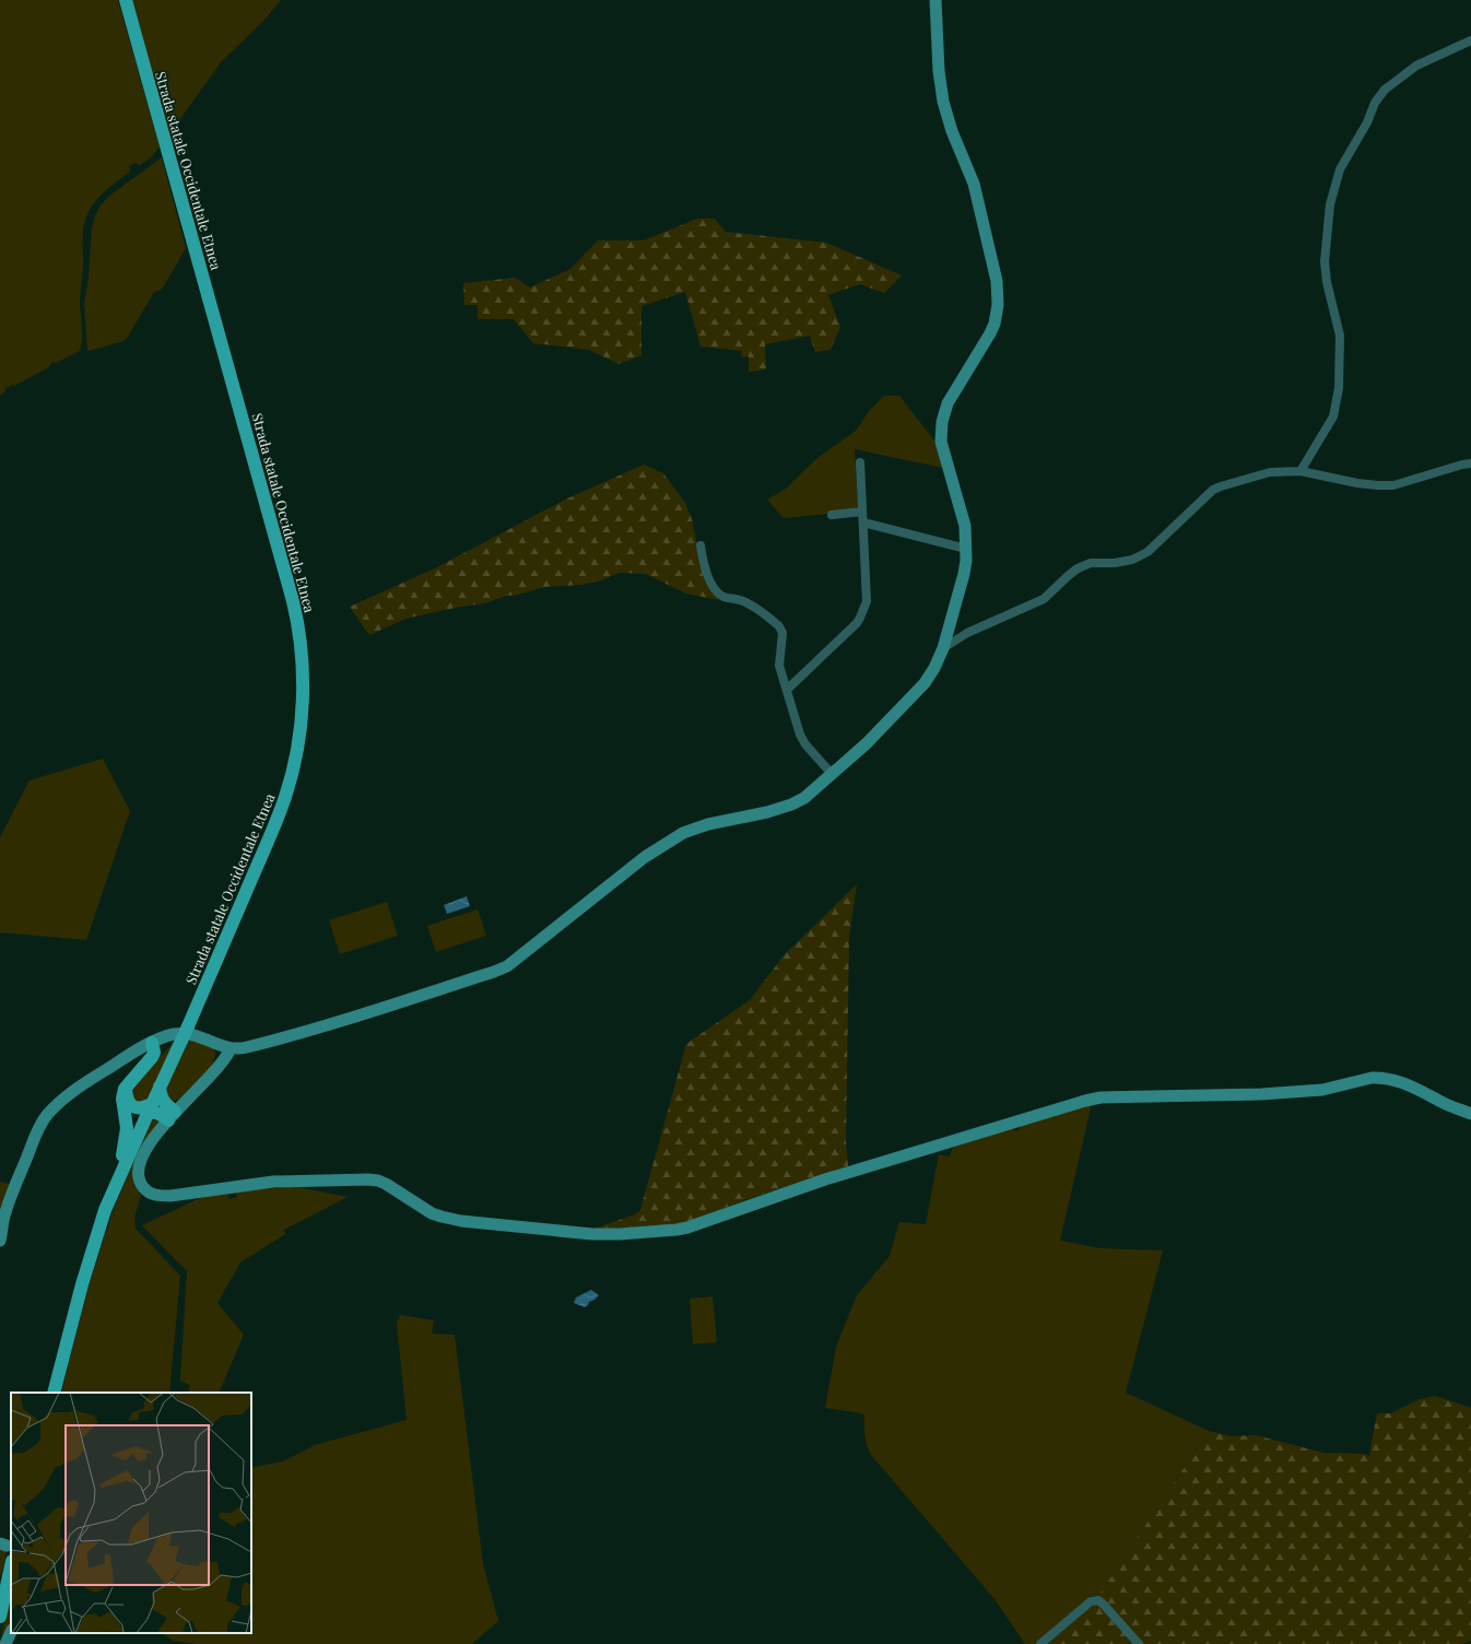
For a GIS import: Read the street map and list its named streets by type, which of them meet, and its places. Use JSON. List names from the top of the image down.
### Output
{
  "streets": {
    "main road": ["Strada statale Occidentale Etnea"]
  }
}
